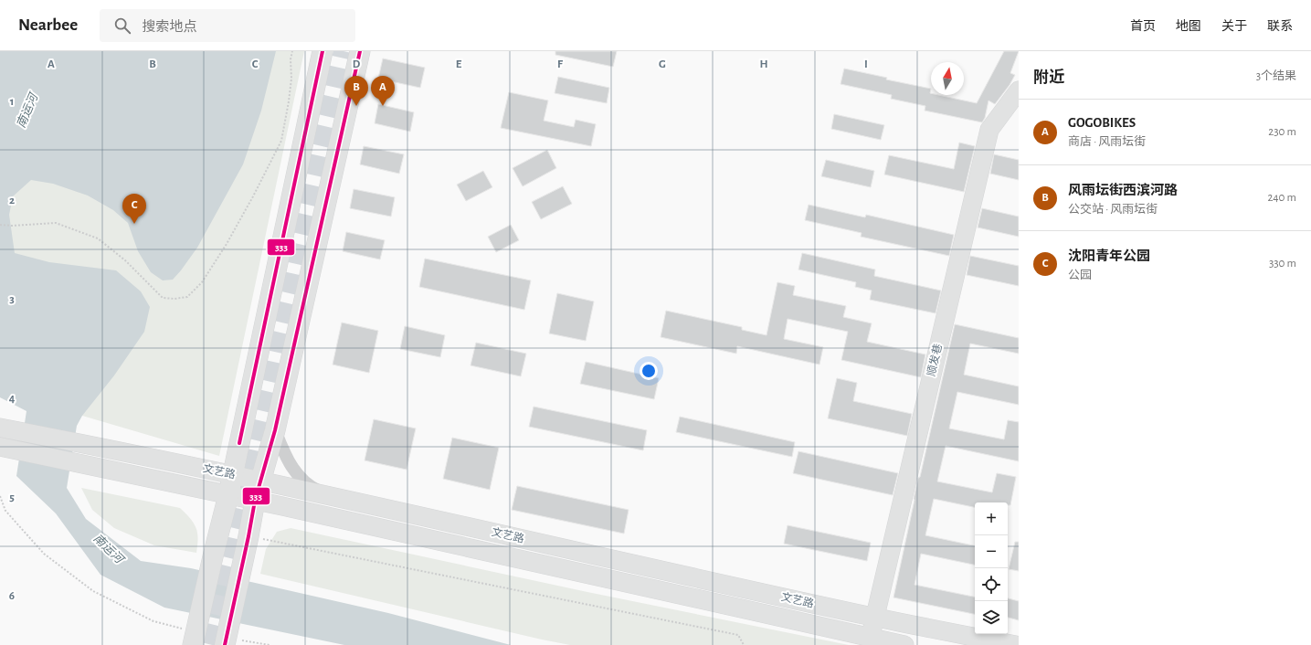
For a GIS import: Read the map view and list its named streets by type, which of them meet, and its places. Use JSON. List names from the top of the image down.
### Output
{
  "streets": {
    "main road": ["顺发巷", "文艺路"]
  },
  "crossings": [
    ["顺发巷", "文艺路"]
  ],
  "water": ["南运河"],
  "lines": ["transit line 333"],
  "north": "top",
  "page": {
    "header": "Nearbee",
    "search": "搜索地点",
    "nav": [
      "首页",
      "地图",
      "关于",
      "联系"
    ],
    "heading": ["附近", "3个结果"],
    "pins": ["A", "B", "C"],
    "list": [
      {
        "mark": "A",
        "name": "GOGOBIKES",
        "note": "商店 · 风雨坛街",
        "value": "230 m"
      },
      {
        "mark": "B",
        "name": "风雨坛街西滨河路",
        "note": "公交站 · 风雨坛街",
        "value": "240 m"
      },
      {
        "mark": "C",
        "name": "沈阳青年公园",
        "note": "公园",
        "value": "330 m"
      }
    ],
    "map_buttons": ["+", "−"]
  },
  "grid": {
    "columns": [
      "A",
      "B",
      "C",
      "D",
      "E",
      "F",
      "G",
      "H",
      "I"
    ],
    "rows": [
      "1",
      "2",
      "3",
      "4",
      "5",
      "6"
    ]
  }
}
